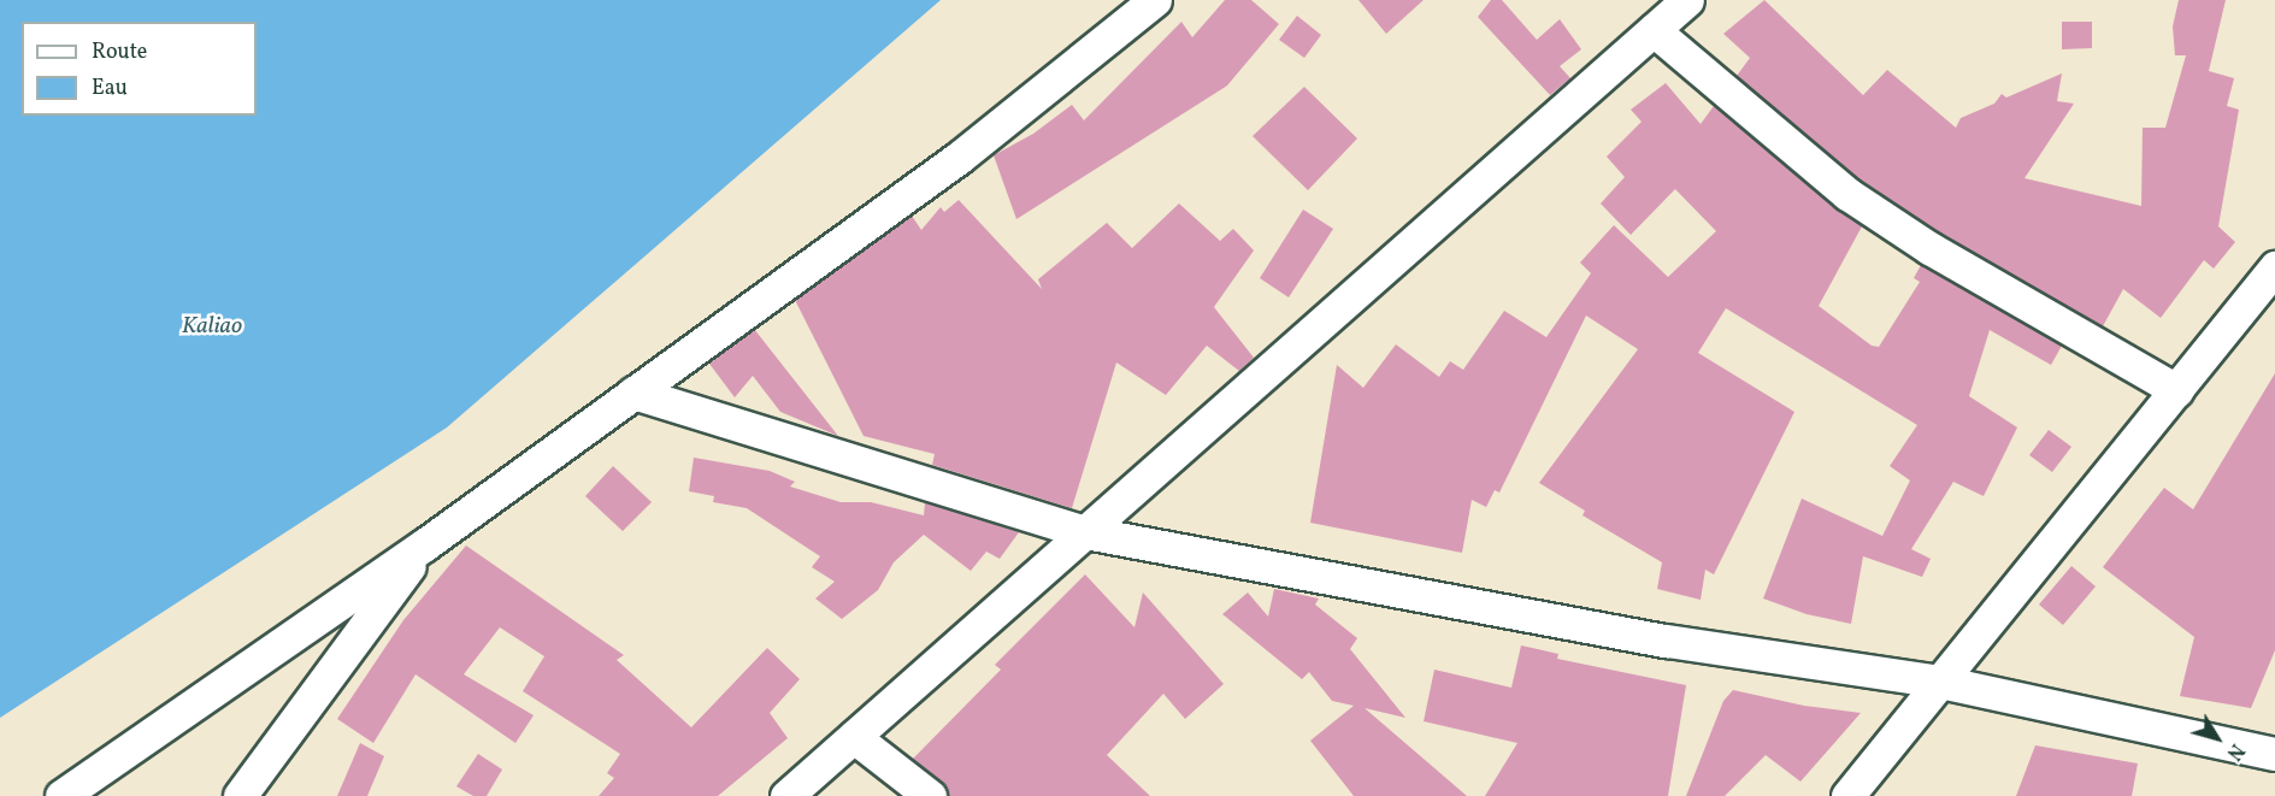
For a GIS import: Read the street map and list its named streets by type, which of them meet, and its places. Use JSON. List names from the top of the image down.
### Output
{
  "water": ["Kaliao"],
  "legend": ["Route", "Eau"],
  "north": "bottom right"
}
